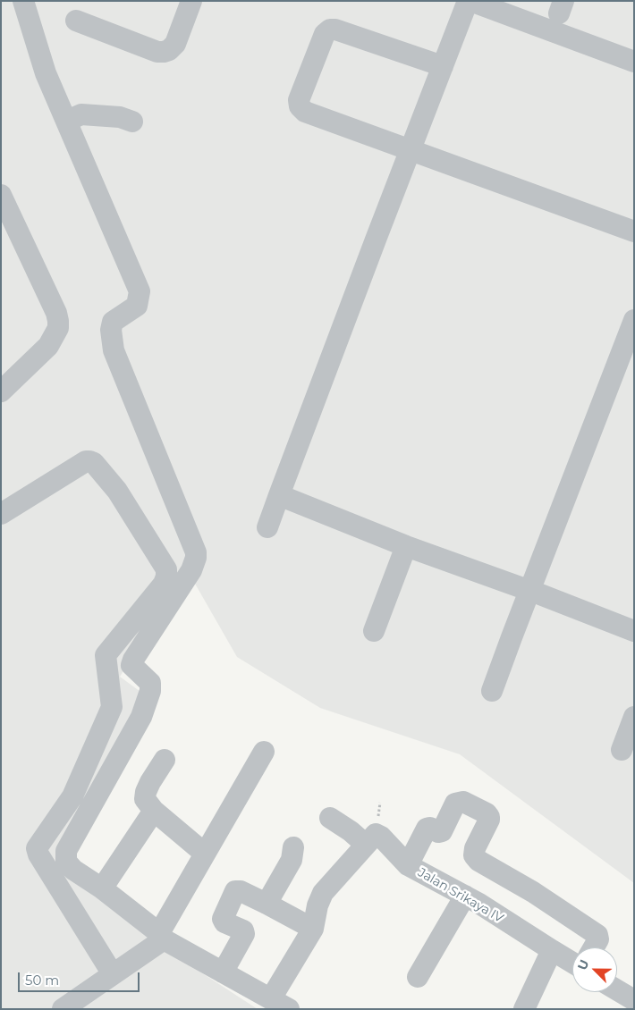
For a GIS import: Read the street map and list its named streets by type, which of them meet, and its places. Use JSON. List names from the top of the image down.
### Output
{
  "streets": {
    "street": ["Jalan Srikaya IV"]
  },
  "scale_bar": "50 m",
  "north": "top left"
}
